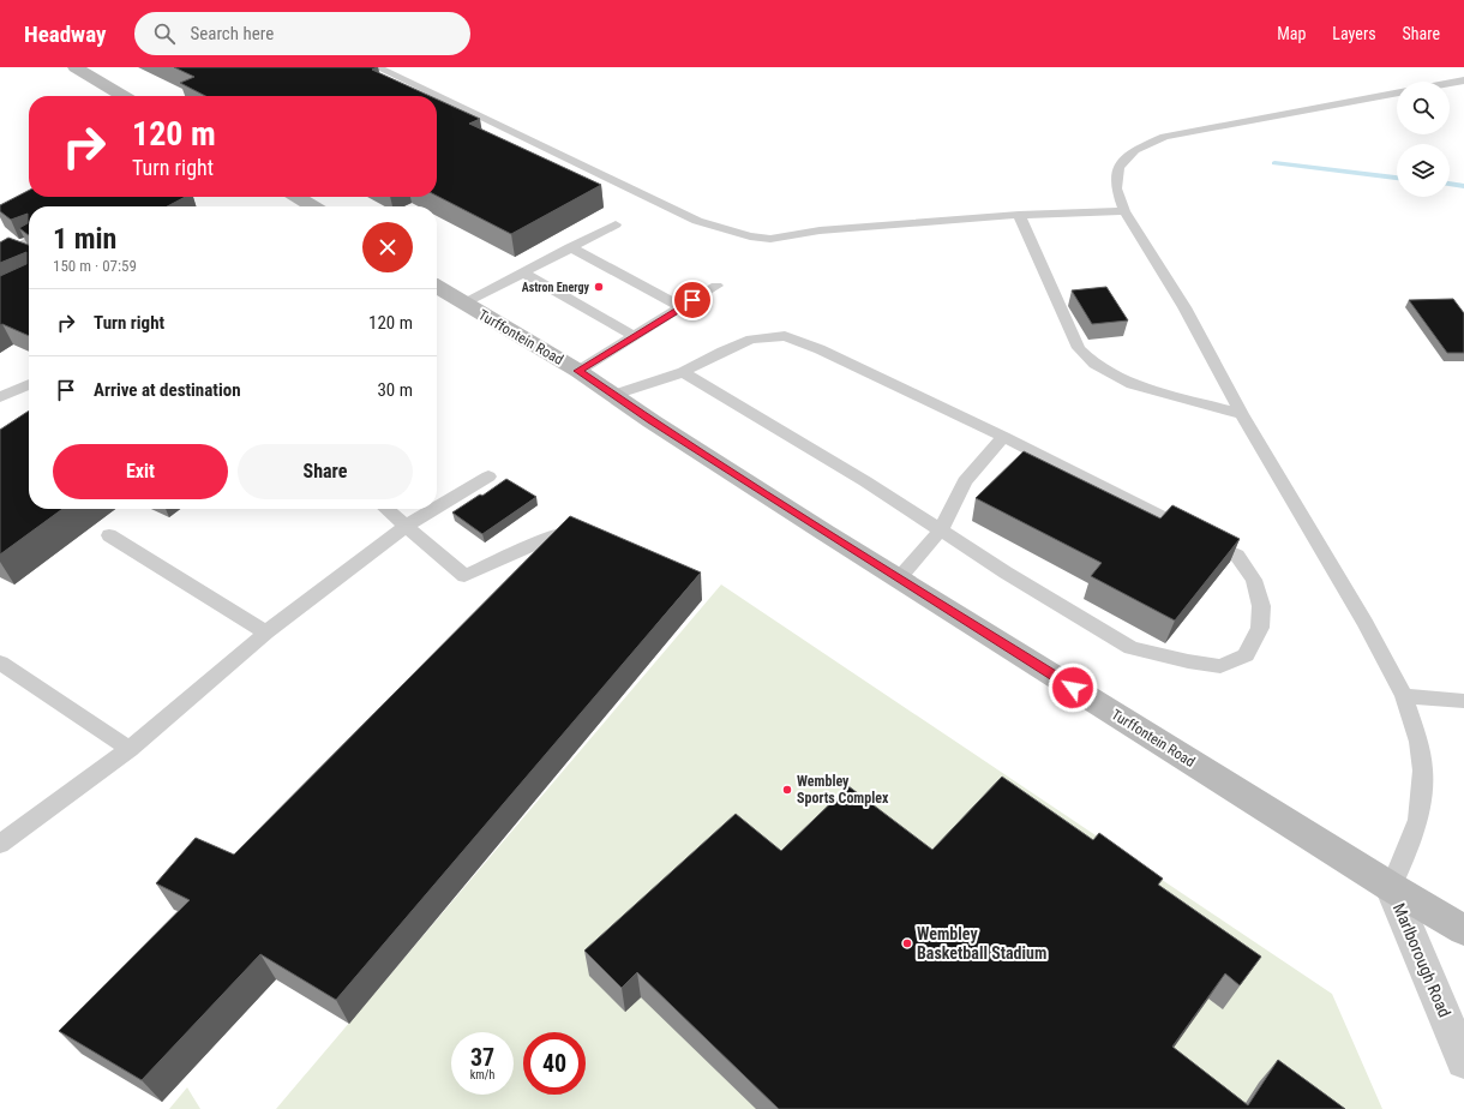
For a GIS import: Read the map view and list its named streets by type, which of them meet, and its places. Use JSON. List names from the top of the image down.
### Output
{
  "streets": {
    "street": ["Turffontein Road", "Marlborough Road"]
  },
  "crossings": [
    ["Turffontein Road", "Marlborough Road"]
  ],
  "places": ["Astron Energy", "Wembley Sports Complex", "Wembley Basketball Stadium"],
  "page": {
    "header": "Headway",
    "search": "Search here",
    "nav": ["Map", "Layers", "Share"],
    "turn": ["120 m", "Turn right"],
    "heading": ["1 min", "150 m · 07:59"],
    "list": [
      {
        "name": "Turn right",
        "value": "120 m"
      },
      {
        "name": "Arrive at destination",
        "value": "30 m"
      }
    ],
    "buttons": ["Exit", "Share"],
    "speed": "37 km/h",
    "limit": "40"
  }
}
